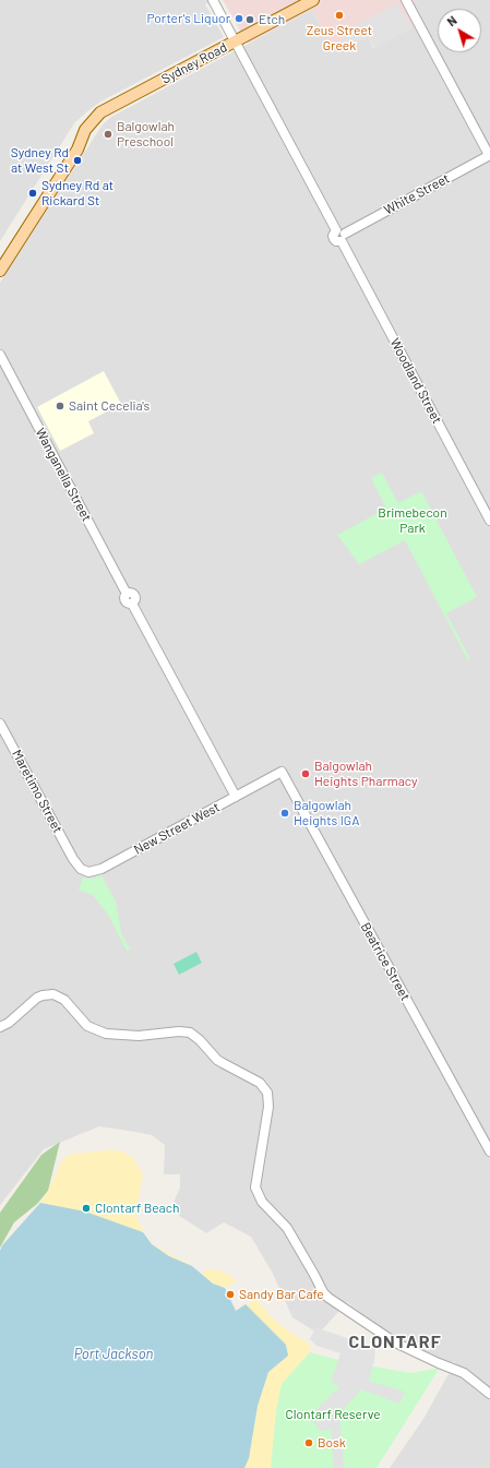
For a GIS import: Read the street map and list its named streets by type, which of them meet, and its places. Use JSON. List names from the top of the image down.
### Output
{
  "streets": {
    "main road": ["Sydney Road"],
    "street": [
      "White Street",
      "Woodland Street",
      "Wanganella Street",
      "Maretimo Street",
      "New Street West",
      "Beatrice Street"
    ]
  },
  "crossings": [
    ["Sydney Road", "Woodland Street"],
    ["White Street", "Woodland Street"],
    ["Wanganella Street", "New Street West"],
    ["Maretimo Street", "New Street West"],
    ["New Street West", "Beatrice Street"]
  ],
  "districts": ["CLONTARF"],
  "water": ["Port Jackson"],
  "parks": ["Brimebecon Park", "Clontarf Reserve"],
  "places": [
    "Zeus Street Greek",
    "Porter's Liquor",
    "Etch",
    "Balgowlah Preschool",
    "Sydney Rd at West St",
    "Sydney Rd at Rickard St",
    "Saint Cecelia's",
    "Balgowlah Heights Pharmacy",
    "Balgowlah Heights IGA",
    "Clontarf Beach",
    "Sandy Bar Cafe",
    "Bosk"
  ],
  "north": "top left"
}
